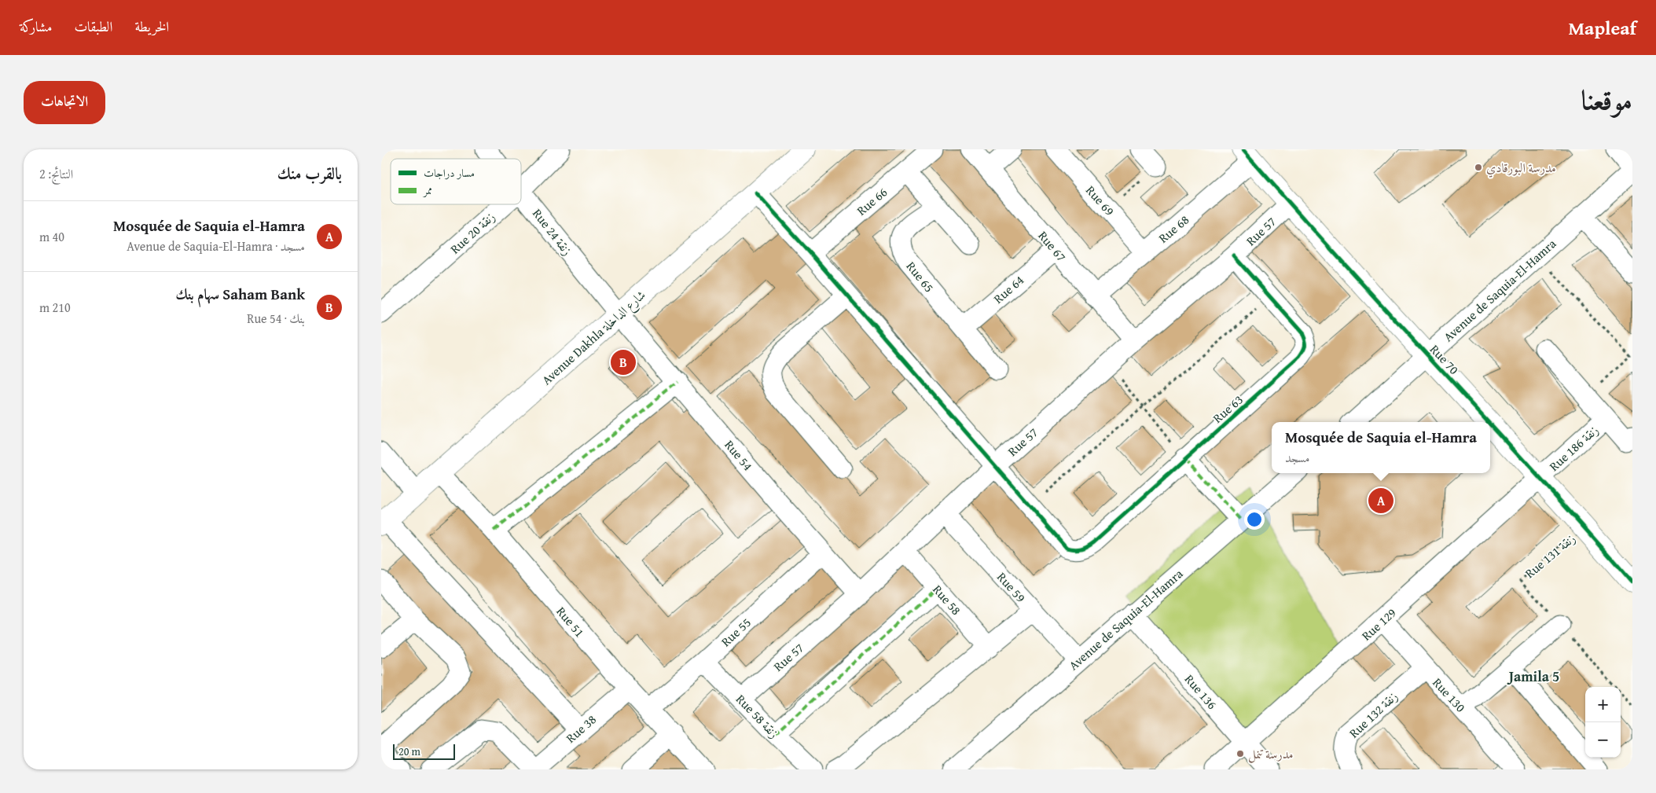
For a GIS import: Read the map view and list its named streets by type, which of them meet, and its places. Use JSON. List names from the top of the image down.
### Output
{
  "streets": {
    "street": [
      "Rue 69",
      "Rue 66",
      "Rue 68",
      "Rue 57",
      "Rue 24 زنقة",
      "Rue 20 زنقة",
      "Rue 67",
      "Rue 65",
      "Rue 64",
      "Avenue de Saquia-El-Hamra",
      "Avenue Dakhla شارع الداخلة",
      "Rue 70",
      "Rue 63",
      "Rue 186 زنقة",
      "Rue 54",
      "Rue 59",
      "Rue 58",
      "Rue 51",
      "Rue 129",
      "Rue 55",
      "Rue 136",
      "Rue 130",
      "Rue 132 زنقة",
      "Rue 58 زنقة",
      "Rue 38"
    ],
    "path": ["Rue 131 زنقة"]
  },
  "crossings": [
    ["Rue 69", "Rue 68"],
    ["Rue 68", "Rue 67"],
    ["Rue 68", "Rue 70"],
    ["Rue 57", "Rue 67"],
    ["Rue 57", "Rue 70"],
    ["Rue 57", "Rue 63"],
    ["Rue 57", "Rue 54"],
    ["Rue 57", "Rue 59"],
    ["Rue 57", "Rue 58"],
    ["Rue 57", "Rue 58 زنقة"],
    ["Rue 24 زنقة", "Avenue Dakhla شارع الداخلة"],
    ["Rue 24 زنقة", "Rue 54"],
    ["Rue 67", "Rue 64"],
    ["Rue 65", "Rue 64"],
    ["Avenue de Saquia-El-Hamra", "Rue 70"],
    ["Avenue de Saquia-El-Hamra", "Rue 59"],
    ["Avenue de Saquia-El-Hamra", "Rue 136"],
    ["Avenue Dakhla شارع الداخلة", "Rue 54"],
    ["Avenue Dakhla شارع الداخلة", "Rue 51"],
    ["Rue 70", "Rue 186 زنقة"],
    ["Rue 70", "Rue 131 زنقة"],
    ["Rue 70", "Rue 129"],
    ["Rue 186 زنقة", "Rue 129"],
    ["Rue 54", "Rue 55"],
    ["Rue 51", "Rue 55"],
    ["Rue 51", "Rue 38"],
    ["Rue 129", "Rue 136"],
    ["Rue 129", "Rue 130"],
    ["Rue 55", "Rue 58 زنقة"],
    ["Rue 130", "Rue 132 زنقة"]
  ],
  "districts": ["Jamila 5"],
  "places": ["مدرسة البورقادي", "مدرسة تنمل"],
  "legend": ["مسار دراجات", "ممر"],
  "scale_bar": "20 m",
  "page": {
    "header": "Mapleaf",
    "nav": ["الخريطة", "الطبقات", "مشاركة"],
    "title": "موقعنا",
    "buttons": "الاتجاهات",
    "heading": ["بالقرب منك", "النتائج: 2"],
    "list": [
      {
        "mark": "A",
        "name": "Mosquée de Saquia el-Hamra",
        "note": "مسجد · Avenue de Saquia-El-Hamra",
        "value": "40 m"
      },
      {
        "mark": "B",
        "name": "Saham Bank سهام بنك",
        "note": "بنك · Rue 54",
        "value": "210 m"
      }
    ],
    "pins": ["B", "A"],
    "popup": ["Mosquée de Saquia el-Hamra", "مسجد"],
    "map_buttons": ["+", "−"],
    "scale": "20 m"
  }
}
